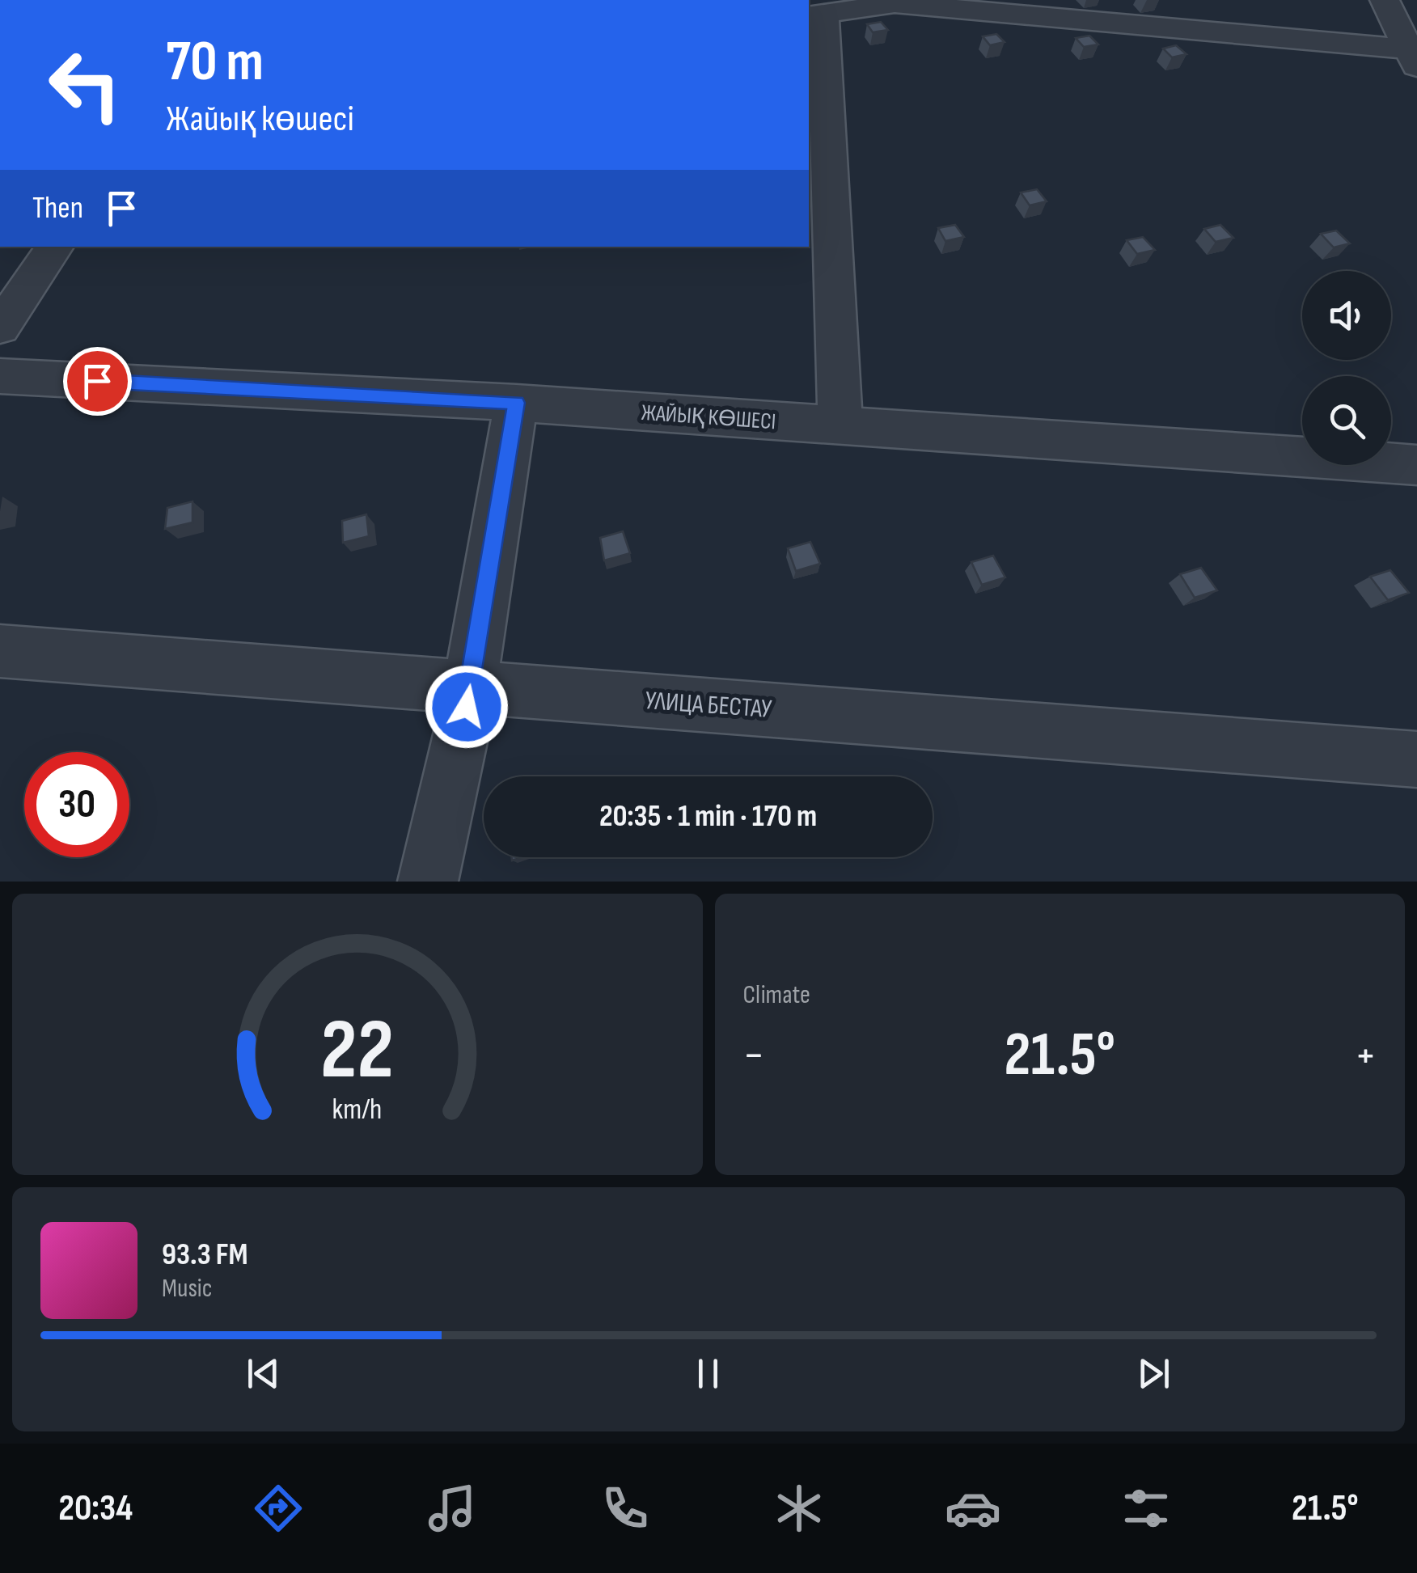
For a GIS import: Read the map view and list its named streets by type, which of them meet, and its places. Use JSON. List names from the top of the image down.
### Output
{
  "streets": {
    "street": ["ЖАЙЫҚ КӨШЕСІ", "УЛИЦА БЕСТАУ"]
  },
  "page": {
    "turn": ["70 m", "Жайық көшесі"],
    "then": "Then",
    "limit": "30",
    "trip": "20:35 · 1 min · 170 m",
    "tile": "Climate",
    "heat": ["−", "21.5°", "+"],
    "song": ["93.3 FM", "Music"],
    "tabs": ["20:34", "21.5°"],
    "gauge": ["22", "km/h"]
  }
}
